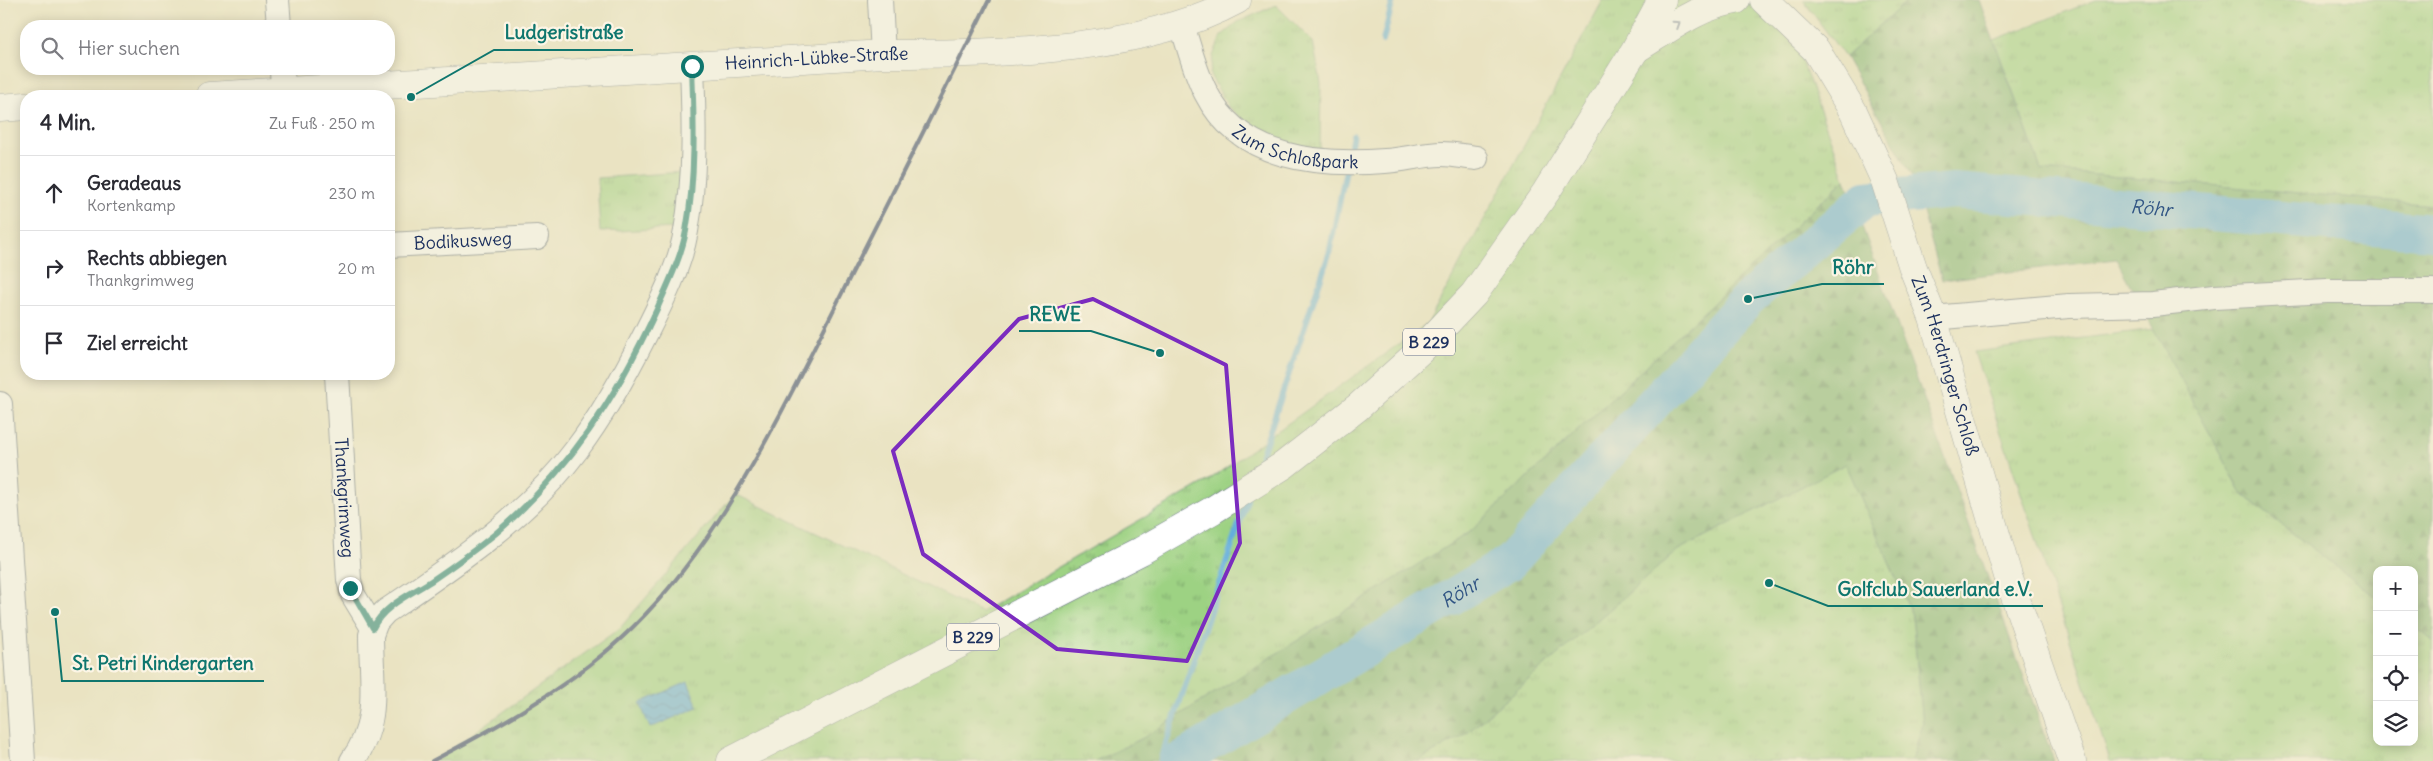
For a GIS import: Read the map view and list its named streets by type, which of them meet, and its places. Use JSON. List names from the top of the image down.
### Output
{
  "streets": {
    "street": [
      "Heinrich-Lübke-Straße",
      "Zum Schloßpark",
      "Bodikusweg",
      "B 229",
      "Zum Herdringer Schloß",
      "Thankgrimweg"
    ]
  },
  "crossings": [
    ["Heinrich-Lübke-Straße", "Zum Schloßpark"]
  ],
  "water": ["Röhr"],
  "places": [
    "Ludgeristraße",
    "Röhr",
    "REWE",
    "Golfclub Sauerland e.V.",
    "St. Petri Kindergarten"
  ],
  "page": {
    "search": "Hier suchen",
    "heading": ["4 Min.", "Zu Fuß · 250 m"],
    "list": [
      ["Geradeaus", "Kortenkamp", "230 m"],
      ["Rechts abbiegen", "Thankgrimweg", "20 m"],
      "Ziel erreicht"
    ],
    "map_buttons": ["+", "−"]
  }
}
